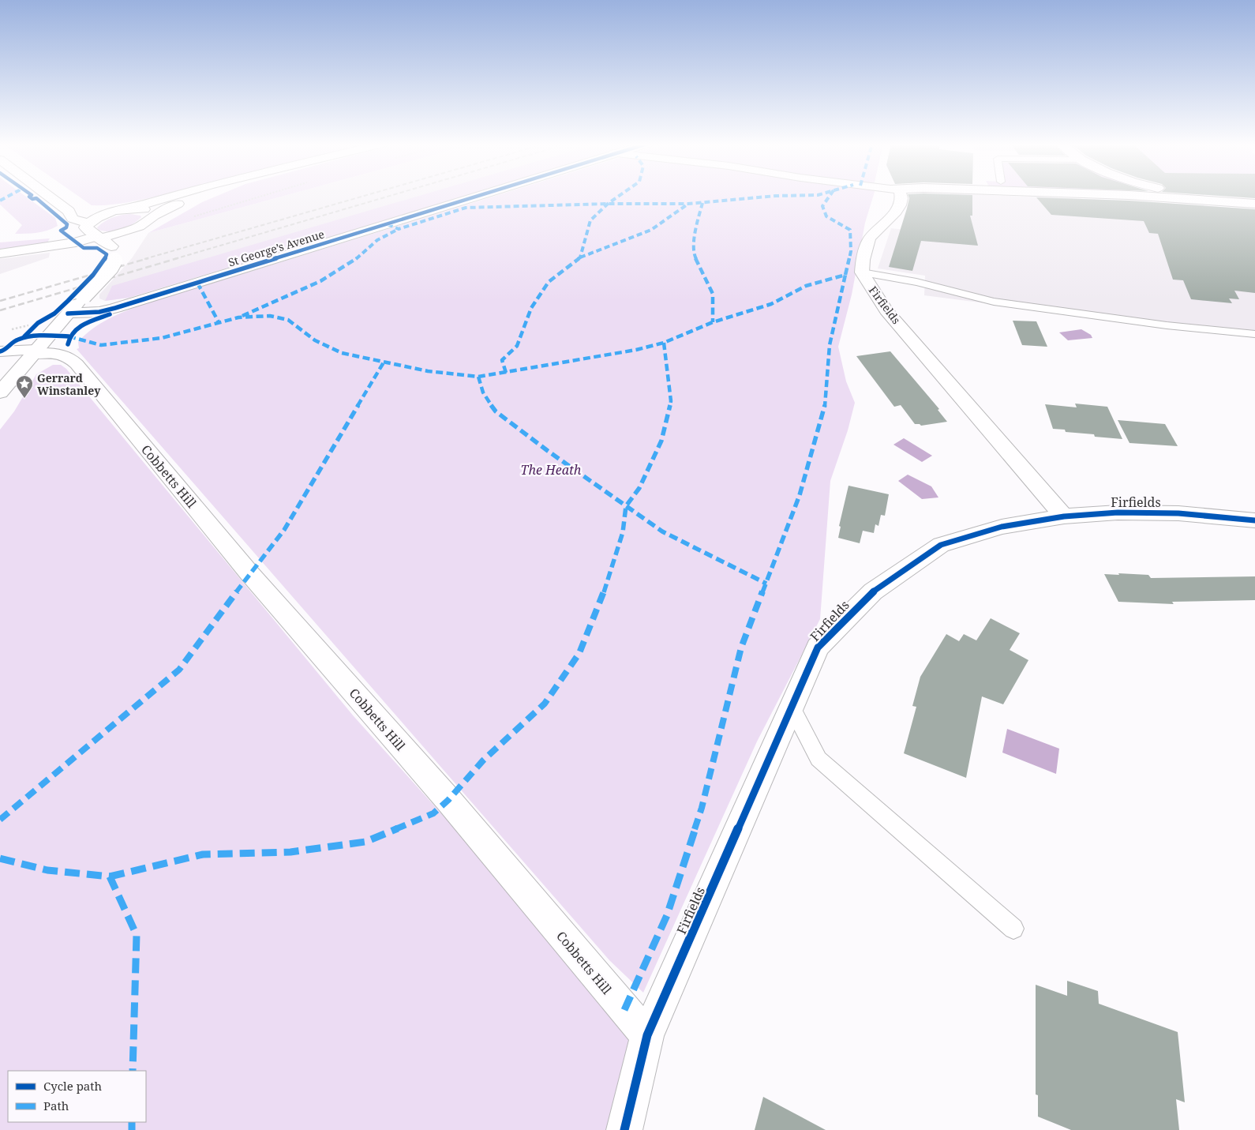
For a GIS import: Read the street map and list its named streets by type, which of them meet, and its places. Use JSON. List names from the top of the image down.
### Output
{
  "streets": {
    "street": ["St George’s Avenue", "Firfields", "Cobbetts Hill"]
  },
  "crossings": [
    ["Firfields", "Cobbetts Hill"]
  ],
  "parks": ["The Heath"],
  "places": {
    "place": ["Gerrard Winstanley"]
  },
  "legend": ["Cycle path", "Path"]
}
